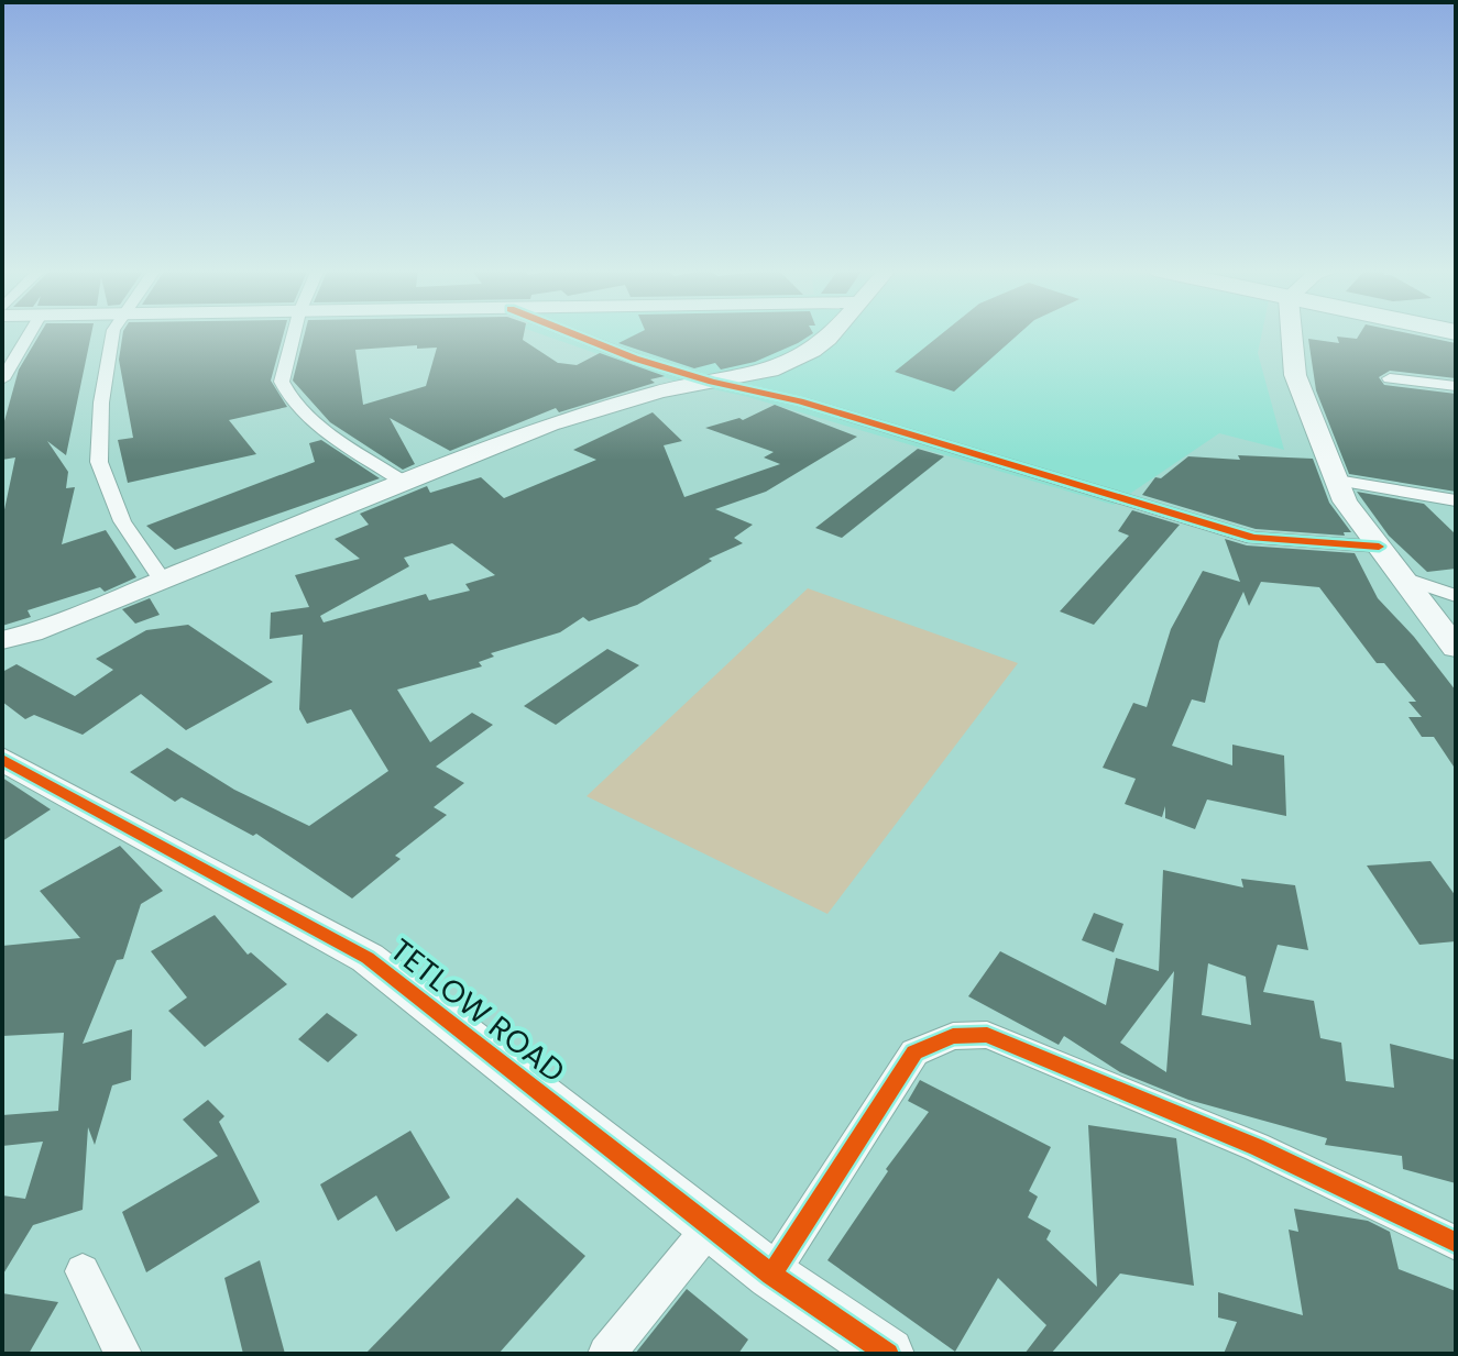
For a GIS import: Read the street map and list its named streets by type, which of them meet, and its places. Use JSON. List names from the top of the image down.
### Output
{
  "streets": {
    "street": ["TETLOW ROAD"]
  }
}
